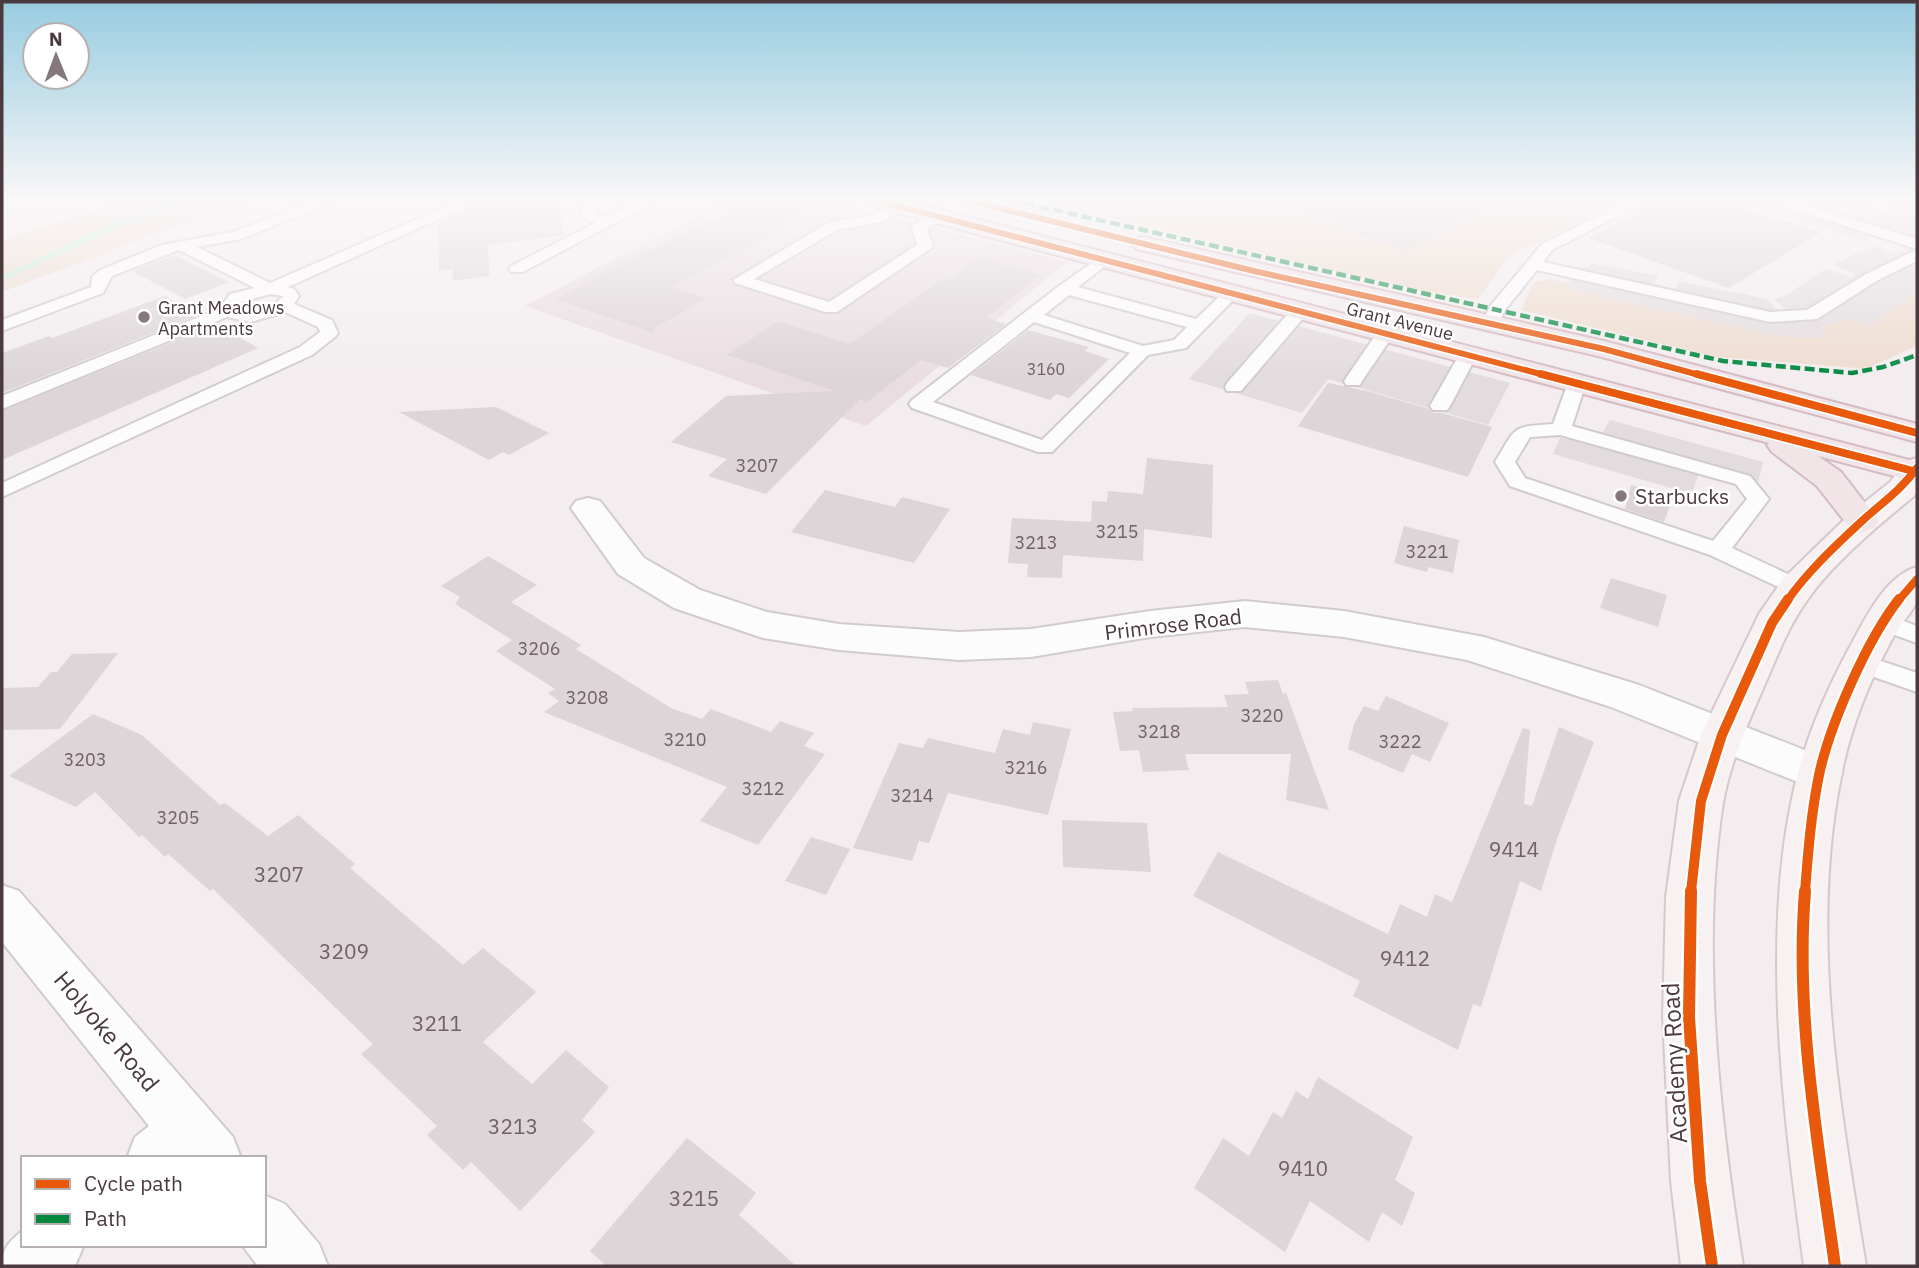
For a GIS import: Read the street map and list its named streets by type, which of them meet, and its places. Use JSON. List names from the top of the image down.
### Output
{
  "streets": {
    "main road": ["Grant Avenue", "Academy Road"],
    "street": ["Primrose Road", "Holyoke Road"]
  },
  "crossings": [
    ["Grant Avenue", "Academy Road"],
    ["Primrose Road", "Academy Road"]
  ],
  "places": ["Grant Meadows Apartments", "Starbucks"],
  "house_numbers": [
    "3160",
    "3207",
    "3215",
    "3213",
    "3221",
    "3206",
    "3208",
    "3220",
    "3218",
    "3210",
    "3222",
    "3203",
    "3216",
    "3212",
    "3214",
    "3205",
    "9414",
    "3207",
    "3209",
    "9412",
    "3211",
    "3213",
    "9410",
    "3215"
  ],
  "legend": ["Cycle path", "Path"],
  "north": "top"
}
